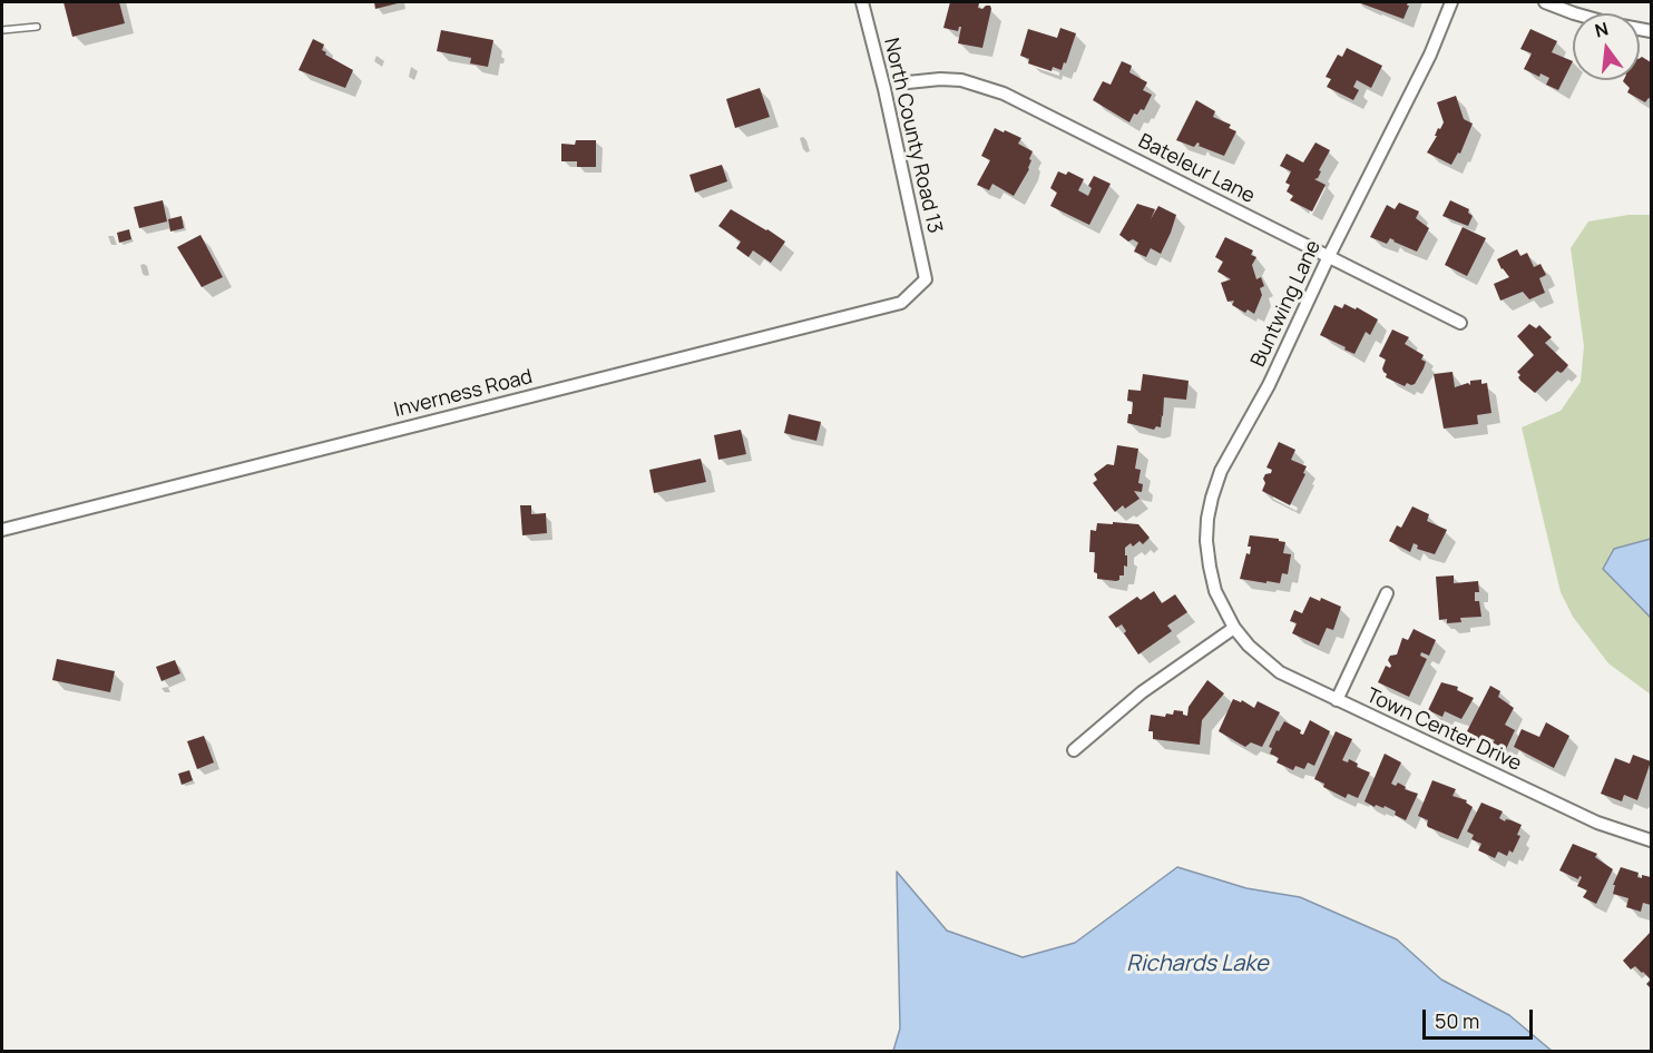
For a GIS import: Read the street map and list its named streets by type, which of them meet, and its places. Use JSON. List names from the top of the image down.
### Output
{
  "streets": {
    "street": [
      "North County Road 13",
      "Bateleur Lane",
      "Buntwing Lane",
      "Inverness Road",
      "Town Center Drive"
    ]
  },
  "crossings": [
    ["North County Road 13", "Inverness Road"],
    ["Bateleur Lane", "Buntwing Lane"],
    ["Buntwing Lane", "Town Center Drive"]
  ],
  "water": ["Richards Lake"],
  "scale_bar": "50 m",
  "north": "top"
}
